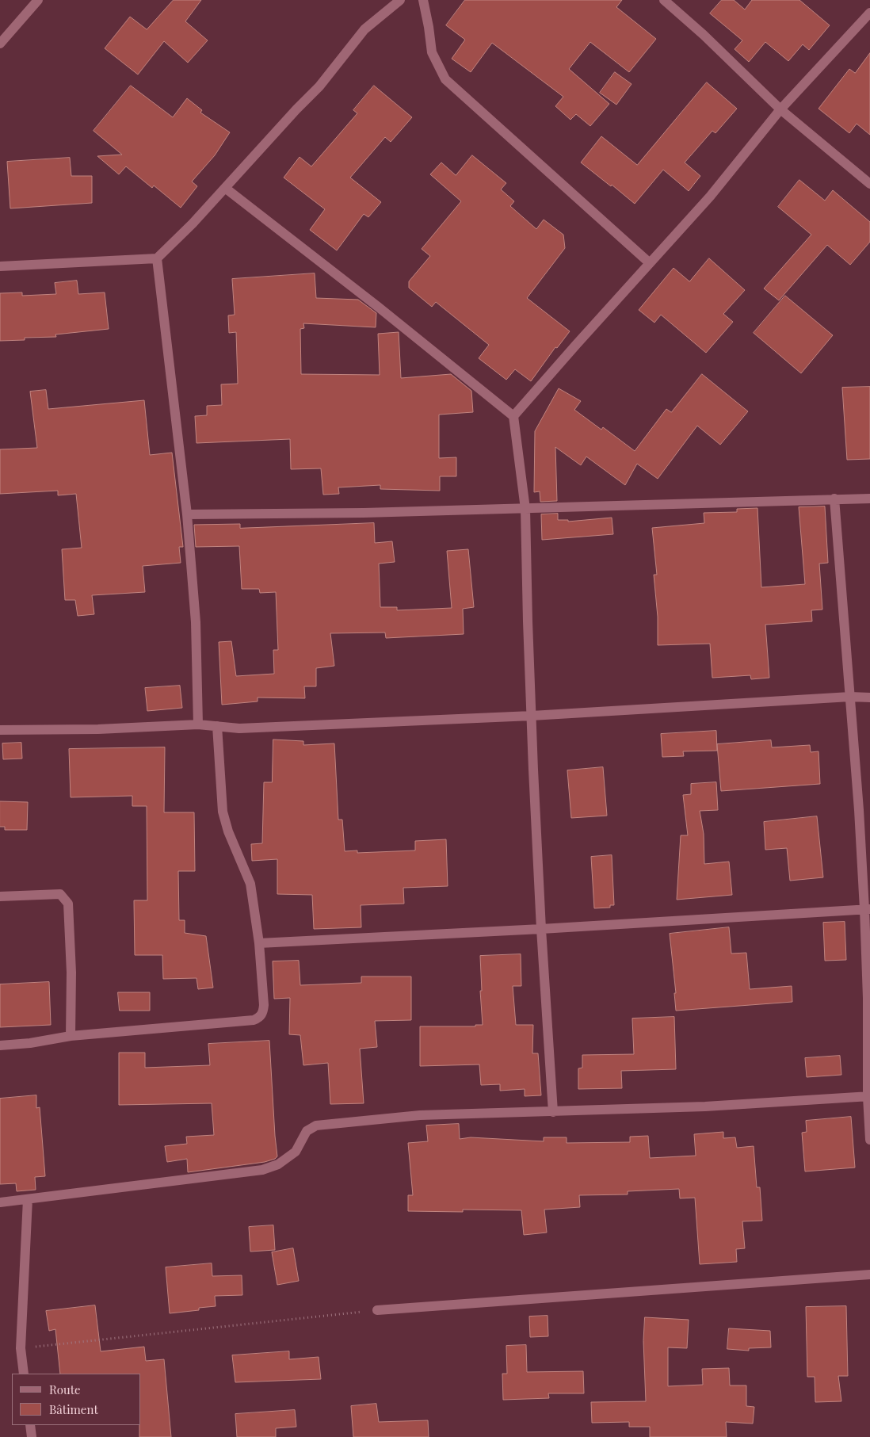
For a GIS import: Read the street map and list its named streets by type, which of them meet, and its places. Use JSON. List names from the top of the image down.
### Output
{
  "legend": ["Route", "Bâtiment"]
}
